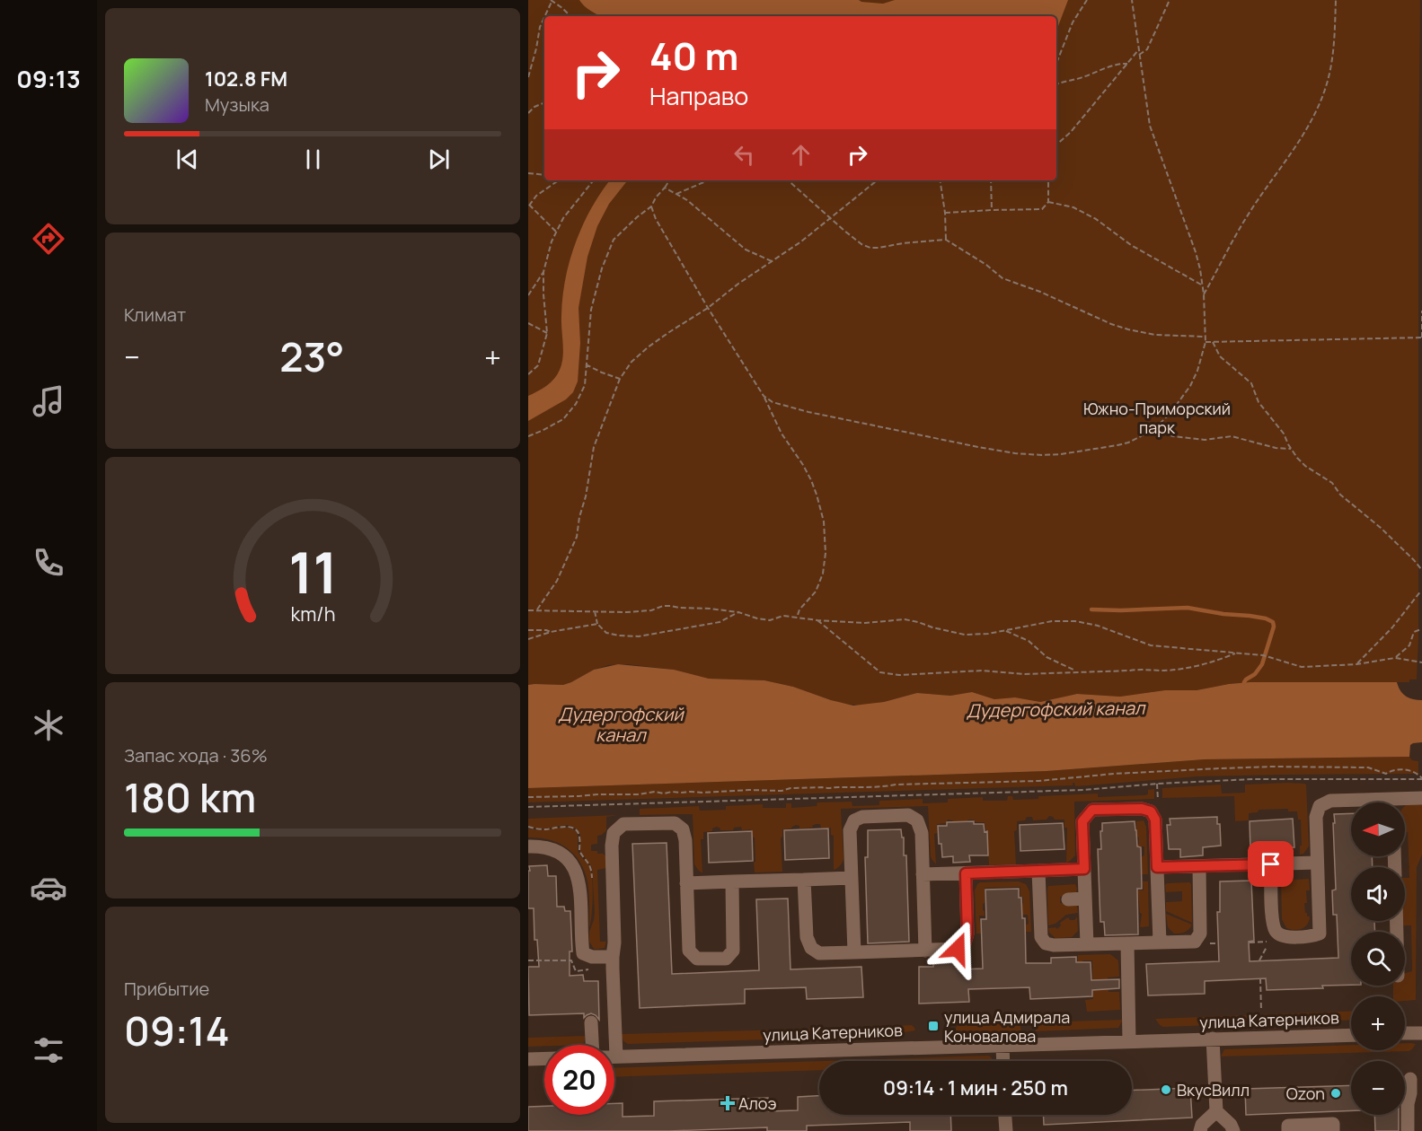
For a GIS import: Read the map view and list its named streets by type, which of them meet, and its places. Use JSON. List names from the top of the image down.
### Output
{
  "streets": {
    "street": ["улица Катерников"]
  },
  "water": ["Дудергофский канал"],
  "parks": ["Южно-Приморский парк"],
  "places": {
    "transit": ["улица Адмирала Коновалова"],
    "other": ["ВкусВилл", "Ozon"],
    "health": ["Алоэ"]
  },
  "north": "left",
  "page": {
    "tabs": "09:13",
    "turn": ["40 m", "Направо"],
    "song": ["102.8 FM", "Музыка"],
    "tile": [
      "Климат",
      ["Запас хода · 36%", "180 km"],
      ["Прибытие", "09:14"]
    ],
    "heat": ["−", "23°", "+"],
    "map_buttons": ["+", "−"],
    "limit": "20",
    "trip": "09:14 · 1 мин · 250 m",
    "gauge": ["11", "km/h"]
  }
}
